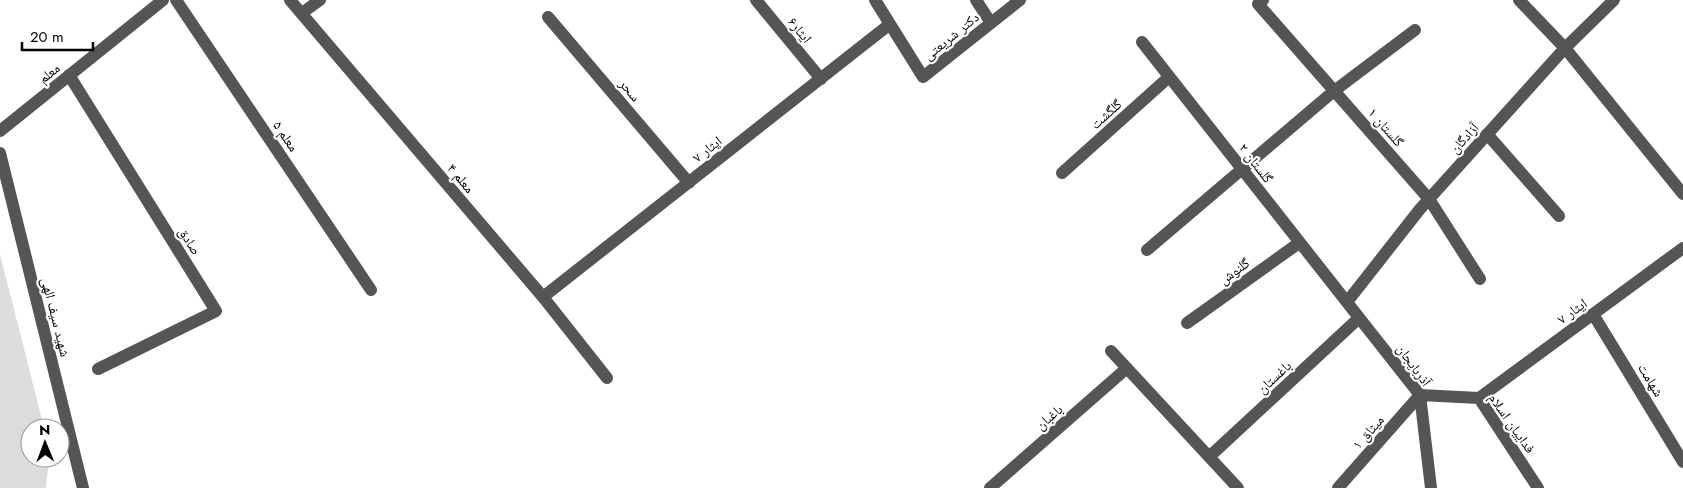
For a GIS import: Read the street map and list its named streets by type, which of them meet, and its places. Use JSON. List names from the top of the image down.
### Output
{
  "streets": {
    "street": [
      "ایثار۶",
      "دکتر شریعتی",
      "معلم",
      "سحر",
      "گلگشت",
      "گلستان ۱",
      "معلم ۵",
      "آزادگان",
      "ایثار ۷",
      "گلستان ۲",
      "معلم ۴",
      "صادق",
      "گلنوش",
      "شهید سیف الهی",
      "آذربایجان",
      "باغستان",
      "شهامت",
      "باغبان",
      "فداییان اسلام",
      "میثاق ۱"
    ]
  },
  "crossings": [
    ["ایثار۶", "ایثار ۷"],
    ["دکتر شریعتی", "ایثار ۷"],
    ["معلم", "صادق"],
    ["سحر", "ایثار ۷"],
    ["گلگشت", "گلستان ۲"],
    ["گلستان ۱", "آزادگان"],
    ["آزادگان", "گلستان ۲"],
    ["آزادگان", "آذربایجان"],
    ["ایثار ۷", "معلم ۴"],
    ["ایثار ۷", "شهامت"],
    ["ایثار ۷", "فداییان اسلام"],
    ["گلستان ۲", "گلنوش"],
    ["گلستان ۲", "آذربایجان"],
    ["آذربایجان", "باغستان"],
    ["آذربایجان", "فداییان اسلام"],
    ["آذربایجان", "میثاق ۱"],
    ["فداییان اسلام", "میثاق ۱"]
  ],
  "scale_bar": "20 m",
  "north": "top"
}
